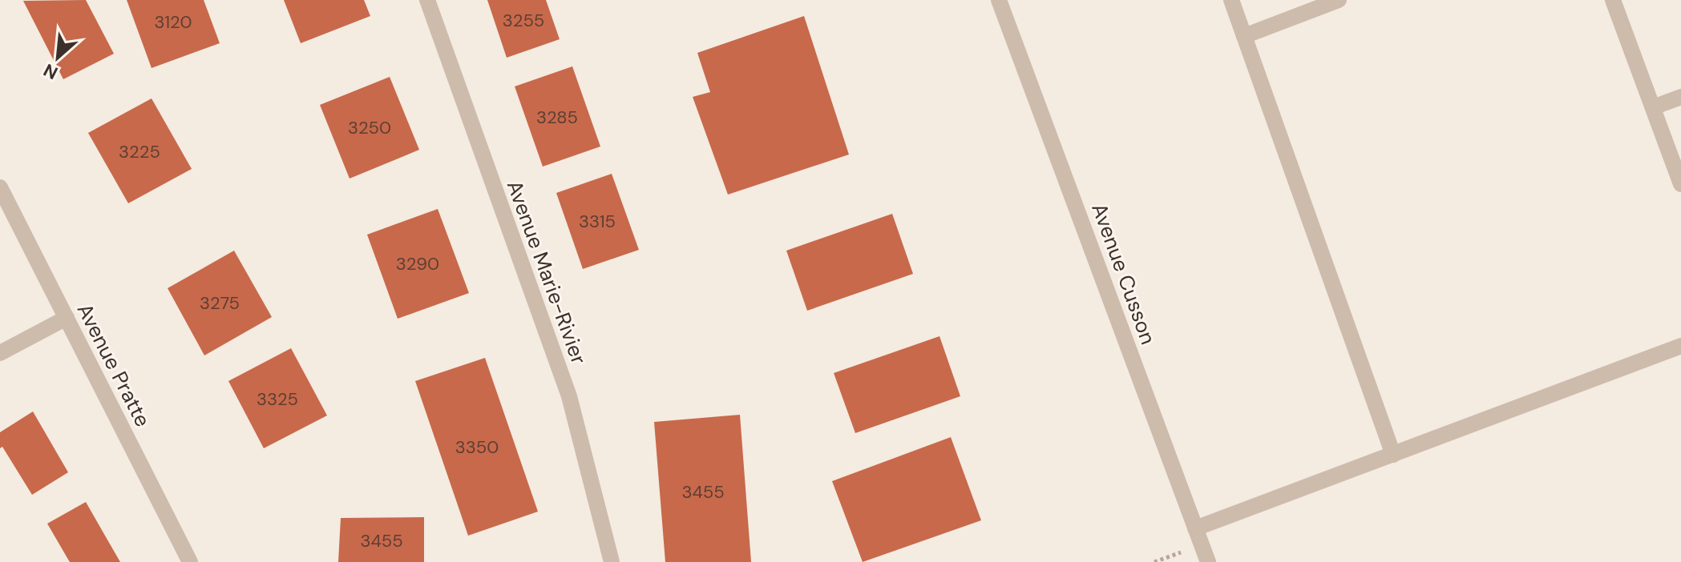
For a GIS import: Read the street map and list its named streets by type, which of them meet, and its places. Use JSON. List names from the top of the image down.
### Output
{
  "streets": {
    "street": ["Avenue Marie-Rivier", "Avenue Cusson", "Avenue Pratte"]
  },
  "house_numbers": [
    "3255",
    "3120",
    "3285",
    "3250",
    "3225",
    "3315",
    "3290",
    "3275",
    "3325",
    "3350",
    "3455",
    "3455"
  ],
  "north": "bottom left"
}
